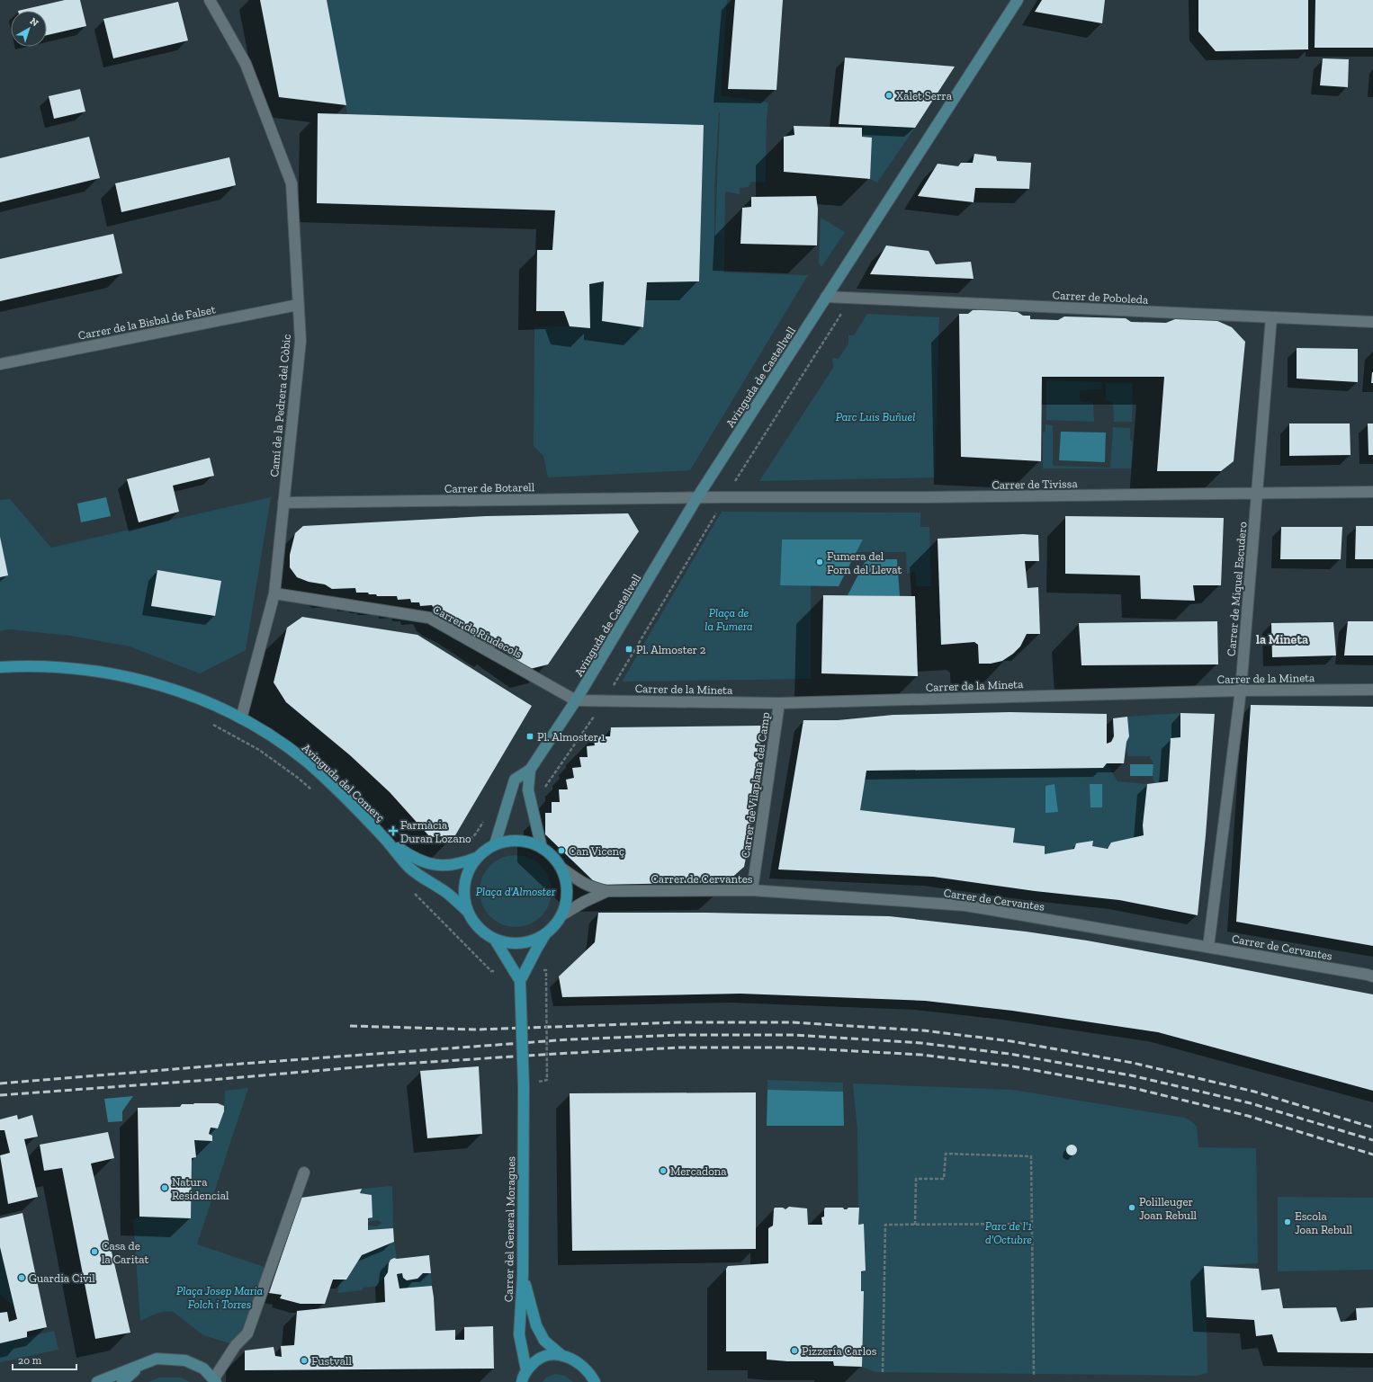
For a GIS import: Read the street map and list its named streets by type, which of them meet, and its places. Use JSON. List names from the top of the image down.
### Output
{
  "streets": {
    "main road": ["Avinguda del Comerç", "Carrer del General Moragues"],
    "street": [
      "Carrer de Poboleda",
      "Carrer de la Bisbal de Falset",
      "Avinguda de Castellvell",
      "Camí de la Pedrera del Còbic",
      "Carrer de Tivissa",
      "Carrer de Botarell",
      "Carrer de Miquel Escudero",
      "Carrer de Riudecols",
      "Carrer de la Mineta",
      "Carrer de Vilaplana del Camp",
      "Carrer de Cervantes"
    ]
  },
  "crossings": [
    ["Carrer de Poboleda", "Avinguda de Castellvell"],
    ["Carrer de Poboleda", "Carrer de Miquel Escudero"],
    ["Carrer de la Bisbal de Falset", "Camí de la Pedrera del Còbic"],
    ["Avinguda de Castellvell", "Carrer de Tivissa"],
    ["Avinguda de Castellvell", "Carrer de Botarell"],
    ["Avinguda de Castellvell", "Carrer de Riudecols"],
    ["Avinguda de Castellvell", "Carrer de la Mineta"],
    ["Avinguda de Castellvell", "Avinguda del Comerç"],
    ["Avinguda de Castellvell", "Carrer de Cervantes"],
    ["Camí de la Pedrera del Còbic", "Carrer de Botarell"],
    ["Camí de la Pedrera del Còbic", "Carrer de Riudecols"],
    ["Camí de la Pedrera del Còbic", "Avinguda del Comerç"],
    ["Carrer de Tivissa", "Carrer de Botarell"],
    ["Carrer de Tivissa", "Carrer de Miquel Escudero"],
    ["Carrer de Miquel Escudero", "Carrer de la Mineta"],
    ["Carrer de Miquel Escudero", "Carrer de Cervantes"],
    ["Carrer de Riudecols", "Carrer de la Mineta"],
    ["Carrer de la Mineta", "Carrer de Vilaplana del Camp"],
    ["Avinguda del Comerç", "Carrer de Cervantes"],
    ["Carrer de Vilaplana del Camp", "Carrer de Cervantes"]
  ],
  "districts": ["la Mineta"],
  "parks": [
    "Parc Luis Buñuel",
    "Plaça de la Fumera",
    "Plaça d'Almoster",
    "Parc de l'1 d'Octubre",
    "Plaça Josep Maria Folch i Torres"
  ],
  "places": {
    "other": [
      "Xalet Serra",
      "Fumera del Forn del Llevat",
      "Can Vicenç",
      "Mercadona",
      "Natura Residencial",
      "Polilleuger Joan Rebull",
      "Escola Joan Rebull",
      "Casa de la Caritat",
      "Guardia Civil",
      "Pizzería Carlos",
      "Fustvall"
    ],
    "transit": ["Pl. Almoster 2", "Pl. Almoster 1"],
    "health": ["Farmàcia Duran Lozano"]
  },
  "scale_bar": "20 m",
  "north": "top right"
}
